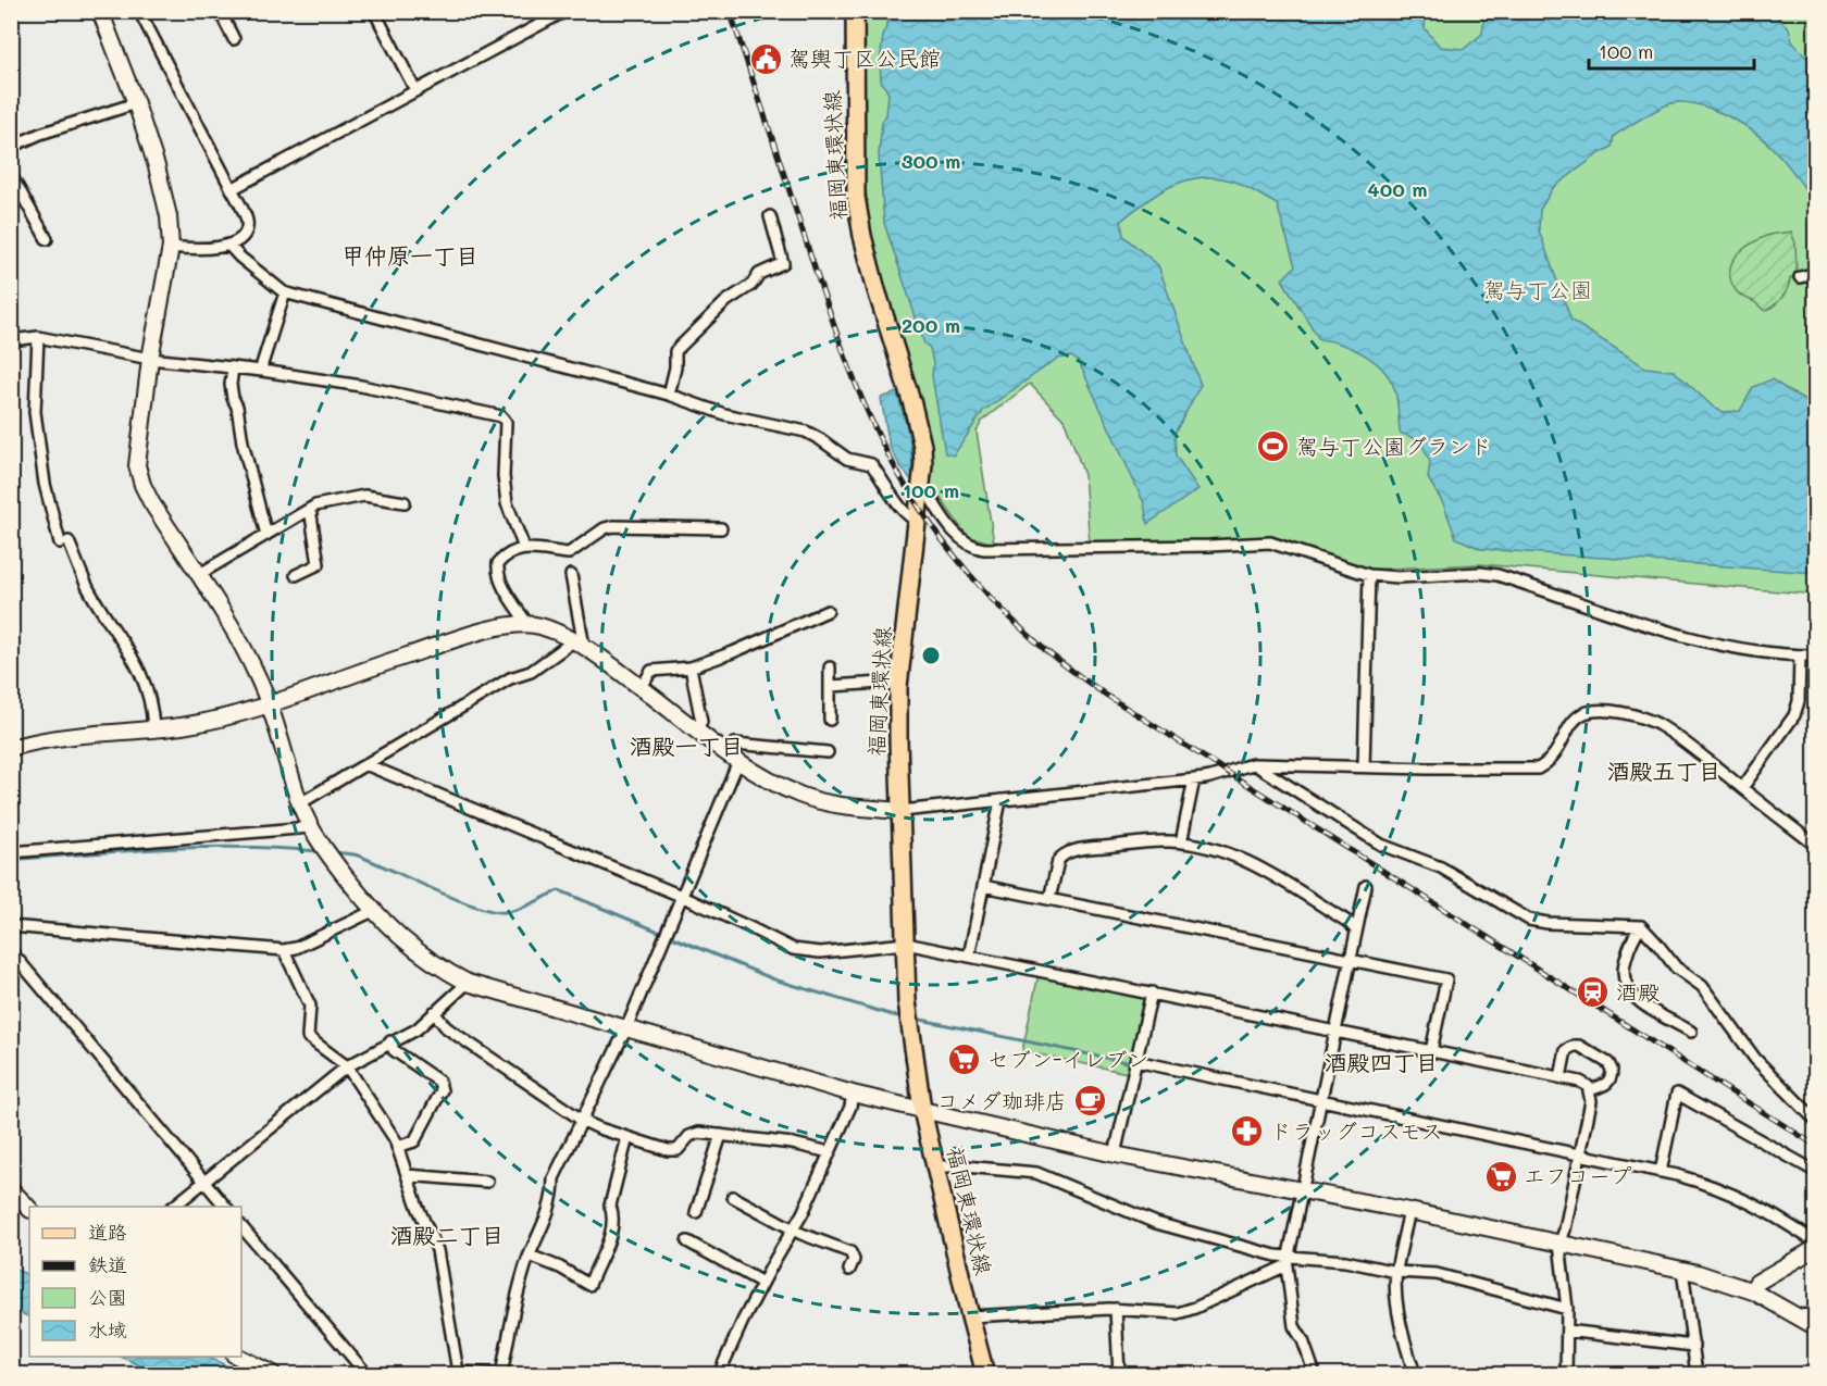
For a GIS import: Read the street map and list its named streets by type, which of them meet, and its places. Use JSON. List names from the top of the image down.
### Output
{
  "streets": {
    "main road": ["福岡東環状線"]
  },
  "districts": [
    "甲仲原一丁目",
    "酒殿一丁目",
    "酒殿五丁目",
    "酒殿四丁目",
    "酒殿二丁目"
  ],
  "parks": ["駕与丁公園"],
  "places": {
    "public building": ["駕輿丁区公民館"],
    "sports": ["駕与丁公園グランド"],
    "station": ["酒殿"],
    "supermarket": ["セブン-イレブン", "エフコープ"],
    "cafe": ["コメダ珈琲店"],
    "pharmacy": ["ドラッグコスモス"]
  },
  "legend": [
    "道路",
    "鉄道",
    "公園",
    "水域"
  ],
  "scale_bar": "100 m",
  "rings": [
    "300 m",
    "400 m",
    "200 m",
    "100 m"
  ]
}
